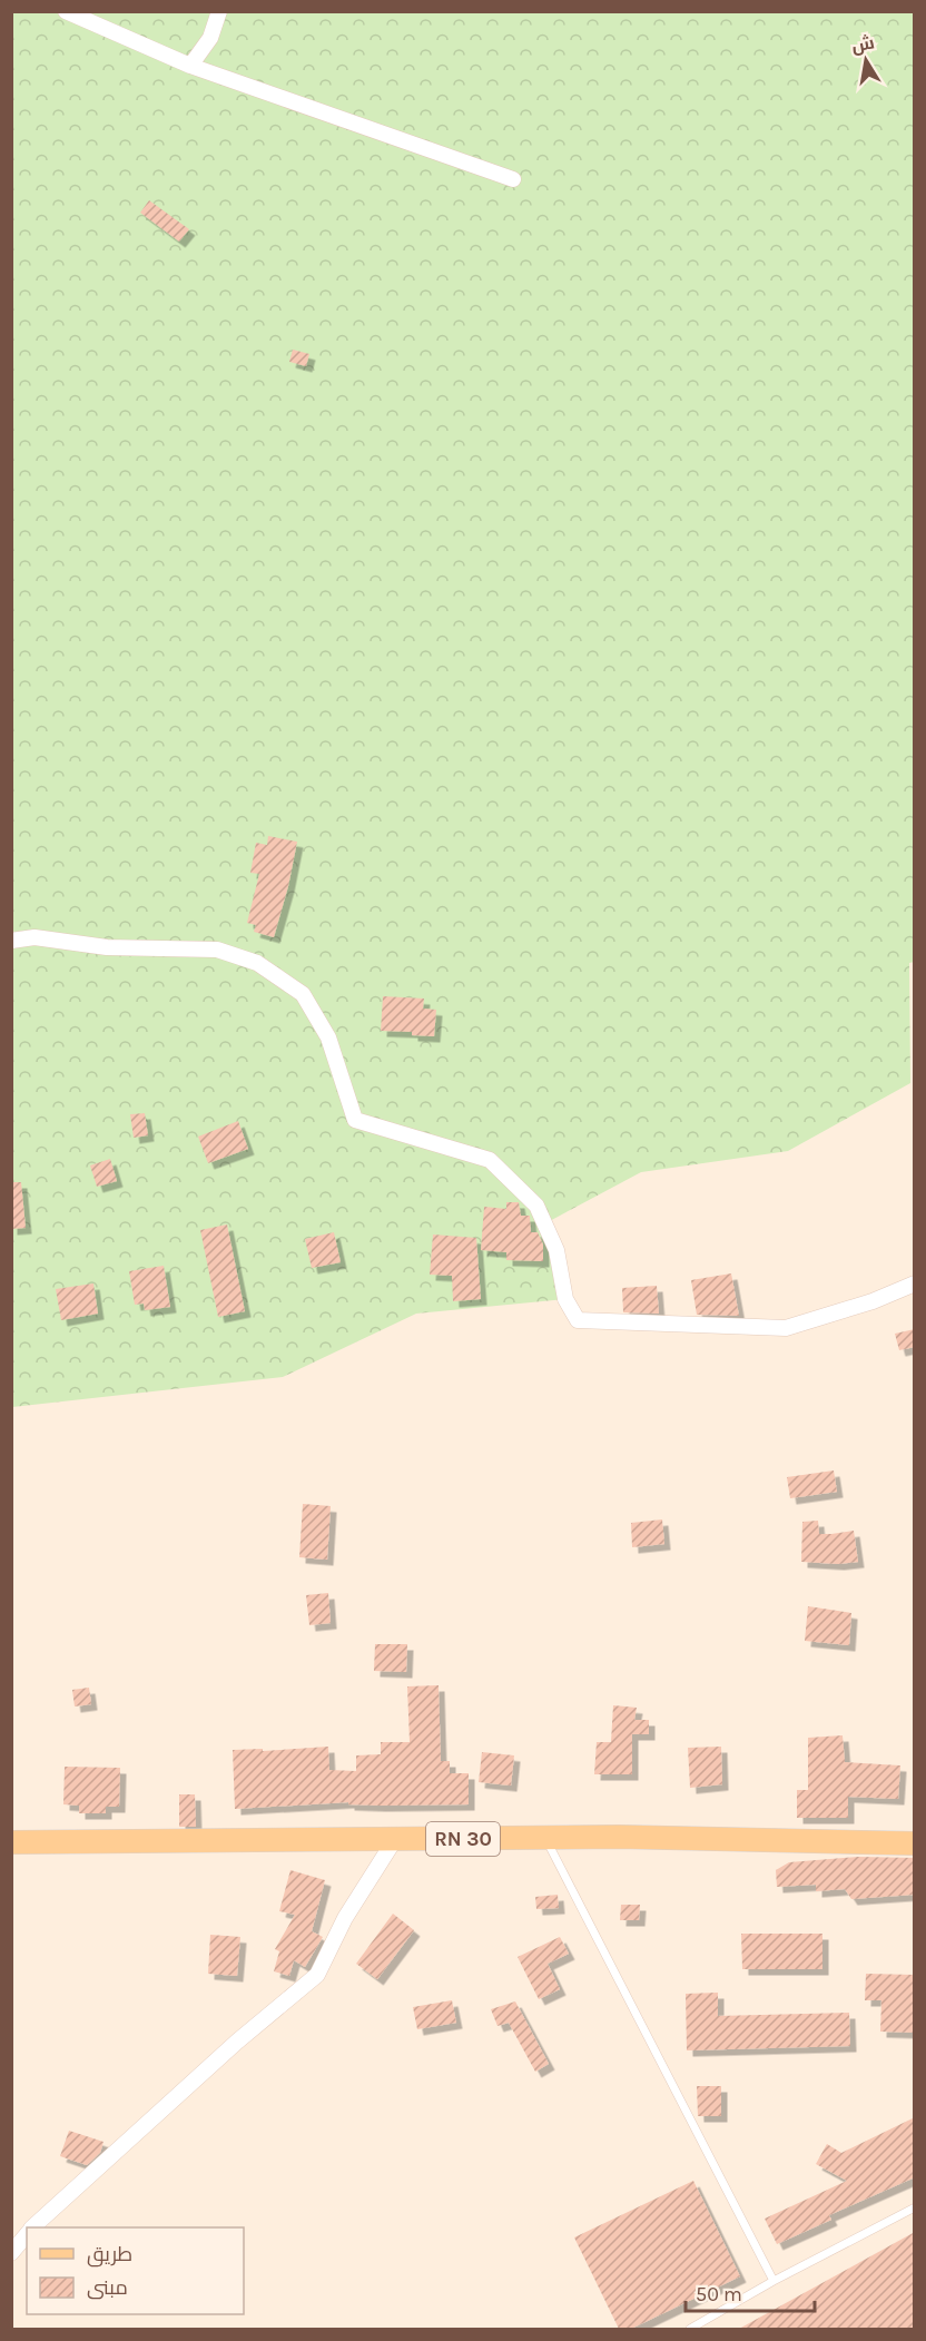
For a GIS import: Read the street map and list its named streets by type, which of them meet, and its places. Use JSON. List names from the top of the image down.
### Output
{
  "streets": {
    "main road": ["RN 30"]
  },
  "legend": ["طريق", "مبنى"],
  "scale_bar": "50 m",
  "north": "top"
}
